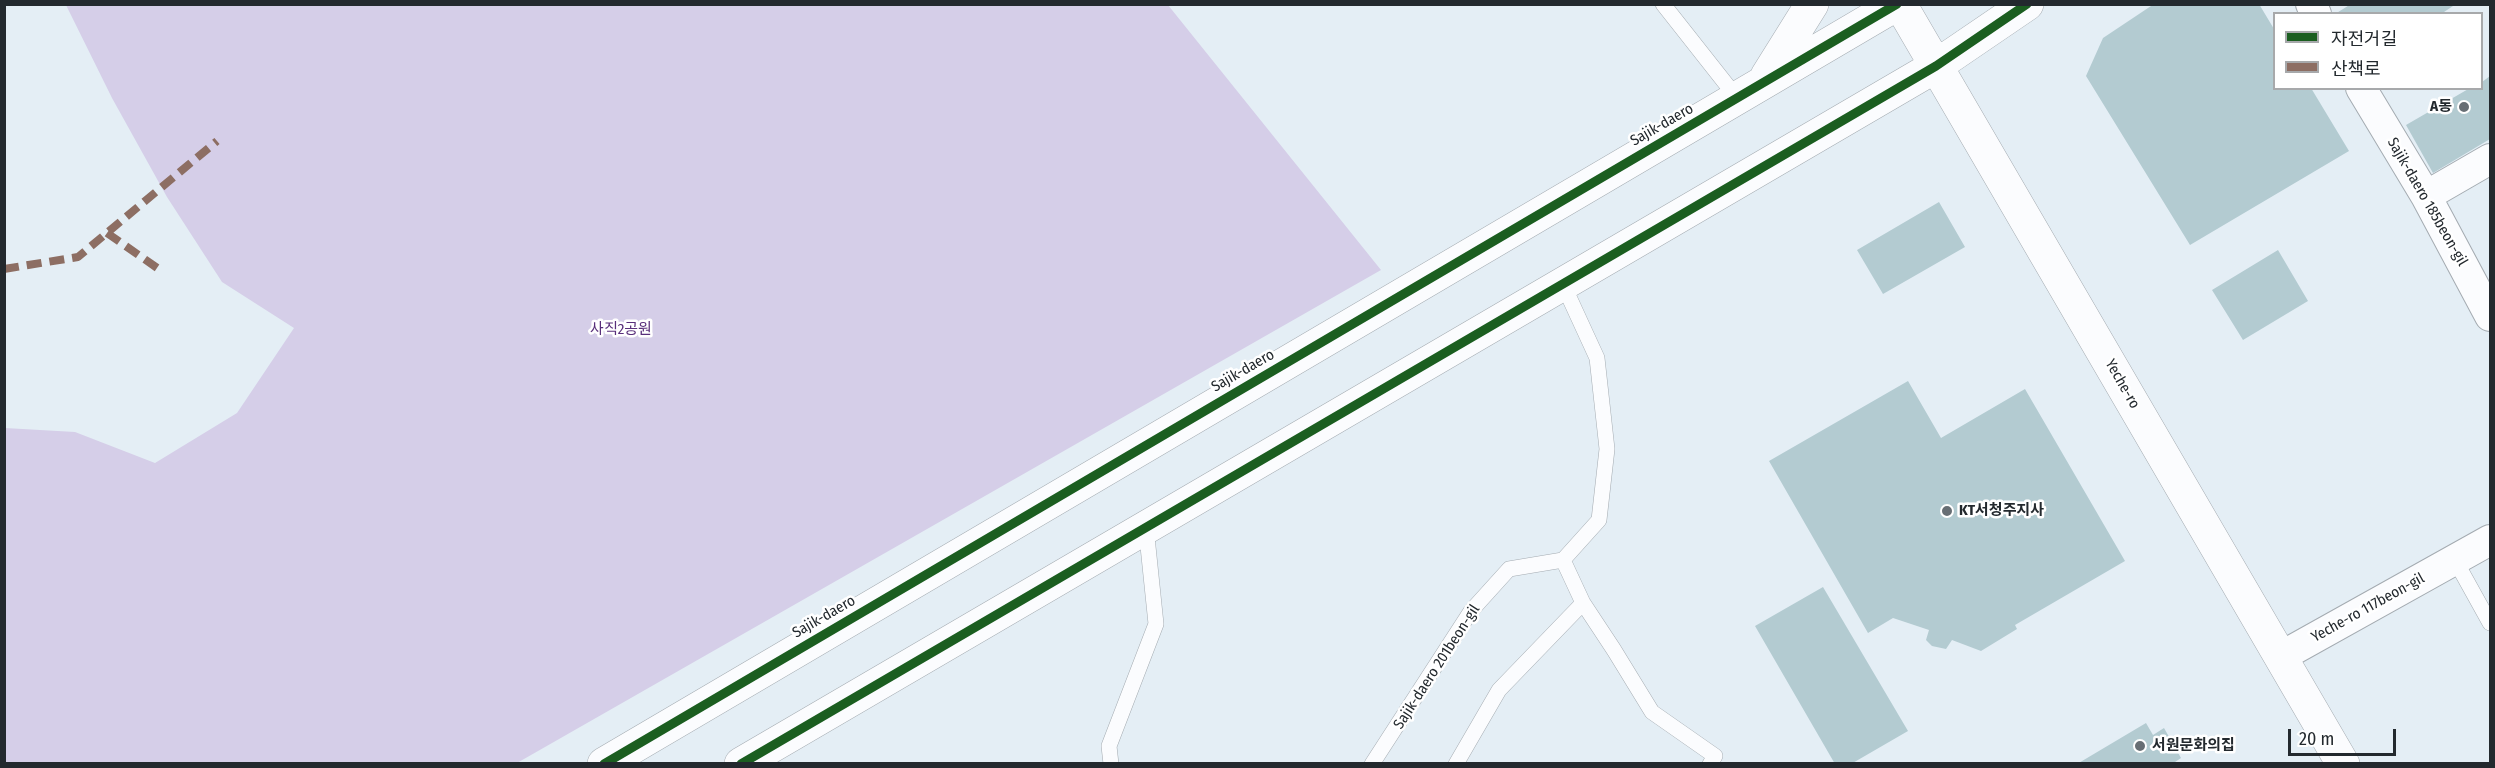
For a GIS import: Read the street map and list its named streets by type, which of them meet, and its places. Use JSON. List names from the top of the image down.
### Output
{
  "streets": {
    "main road": ["Sajik-daero", "Yeche-ro"],
    "street": ["Sajik-daero 185beon-gil", "Yeche-ro 117beon-gil"],
    "lane": ["Sajik-daero 201beon-gil"]
  },
  "crossings": [
    ["Sajik-daero", "Yeche-ro"],
    ["Yeche-ro", "Yeche-ro 117beon-gil"]
  ],
  "parks": ["사직2공원"],
  "places": ["A동", "KT서청주지사", "서원문화의집"],
  "legend": ["자전거길", "산책로"],
  "scale_bar": "20 m"
}
